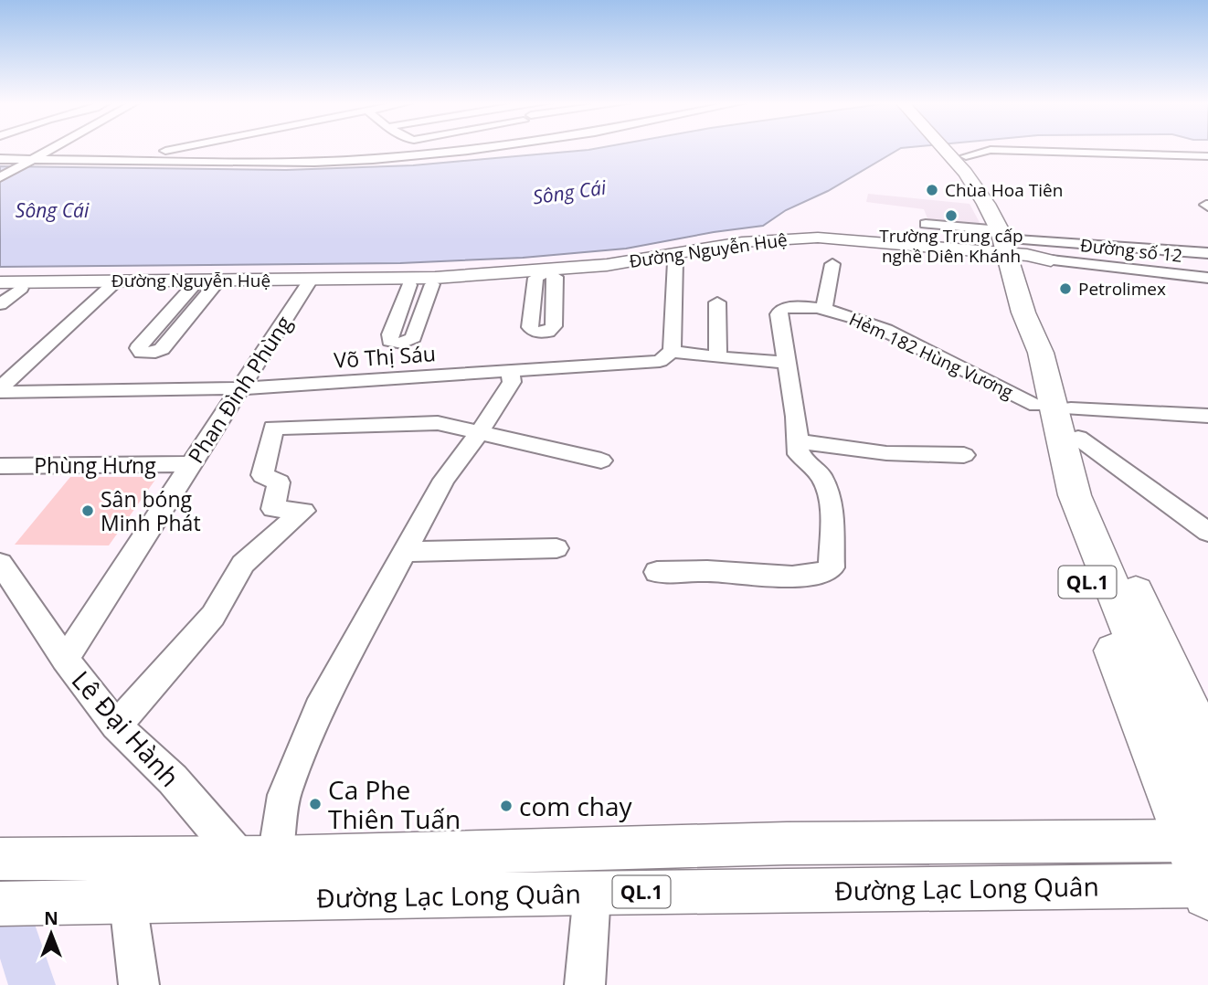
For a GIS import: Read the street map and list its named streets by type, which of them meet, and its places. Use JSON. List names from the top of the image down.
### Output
{
  "streets": {
    "highway": ["QL.1"],
    "main road": ["Đường Nguyễn Huệ", "Đường Lạc Long Quân"],
    "street": [
      "Đường số 12",
      "Hẻm 182 Hùng Vương",
      "Võ Thị Sáu",
      "Phan Đình Phùng",
      "Phùng Hưng",
      "Lê Đại Hành"
    ]
  },
  "crossings": [
    ["Đường Nguyễn Huệ", "Đường số 12"],
    ["Đường Nguyễn Huệ", "Phan Đình Phùng"],
    ["Đường Nguyễn Huệ", "QL.1"],
    ["Hẻm 182 Hùng Vương", "QL.1"],
    ["Võ Thị Sáu", "Phan Đình Phùng"],
    ["Phan Đình Phùng", "Phùng Hưng"],
    ["Phan Đình Phùng", "Lê Đại Hành"],
    ["QL.1", "Đường Lạc Long Quân"],
    ["Lê Đại Hành", "Đường Lạc Long Quân"]
  ],
  "water": ["Sông Cái"],
  "places": [
    "Chùa Hoa Tiên",
    "Trường Trung cấp nghề Diên Khánh",
    "Petrolimex",
    "Sân bóng Minh Phát",
    "Ca Phe Thiên Tuấn",
    "com chay"
  ],
  "north": "top"
}
